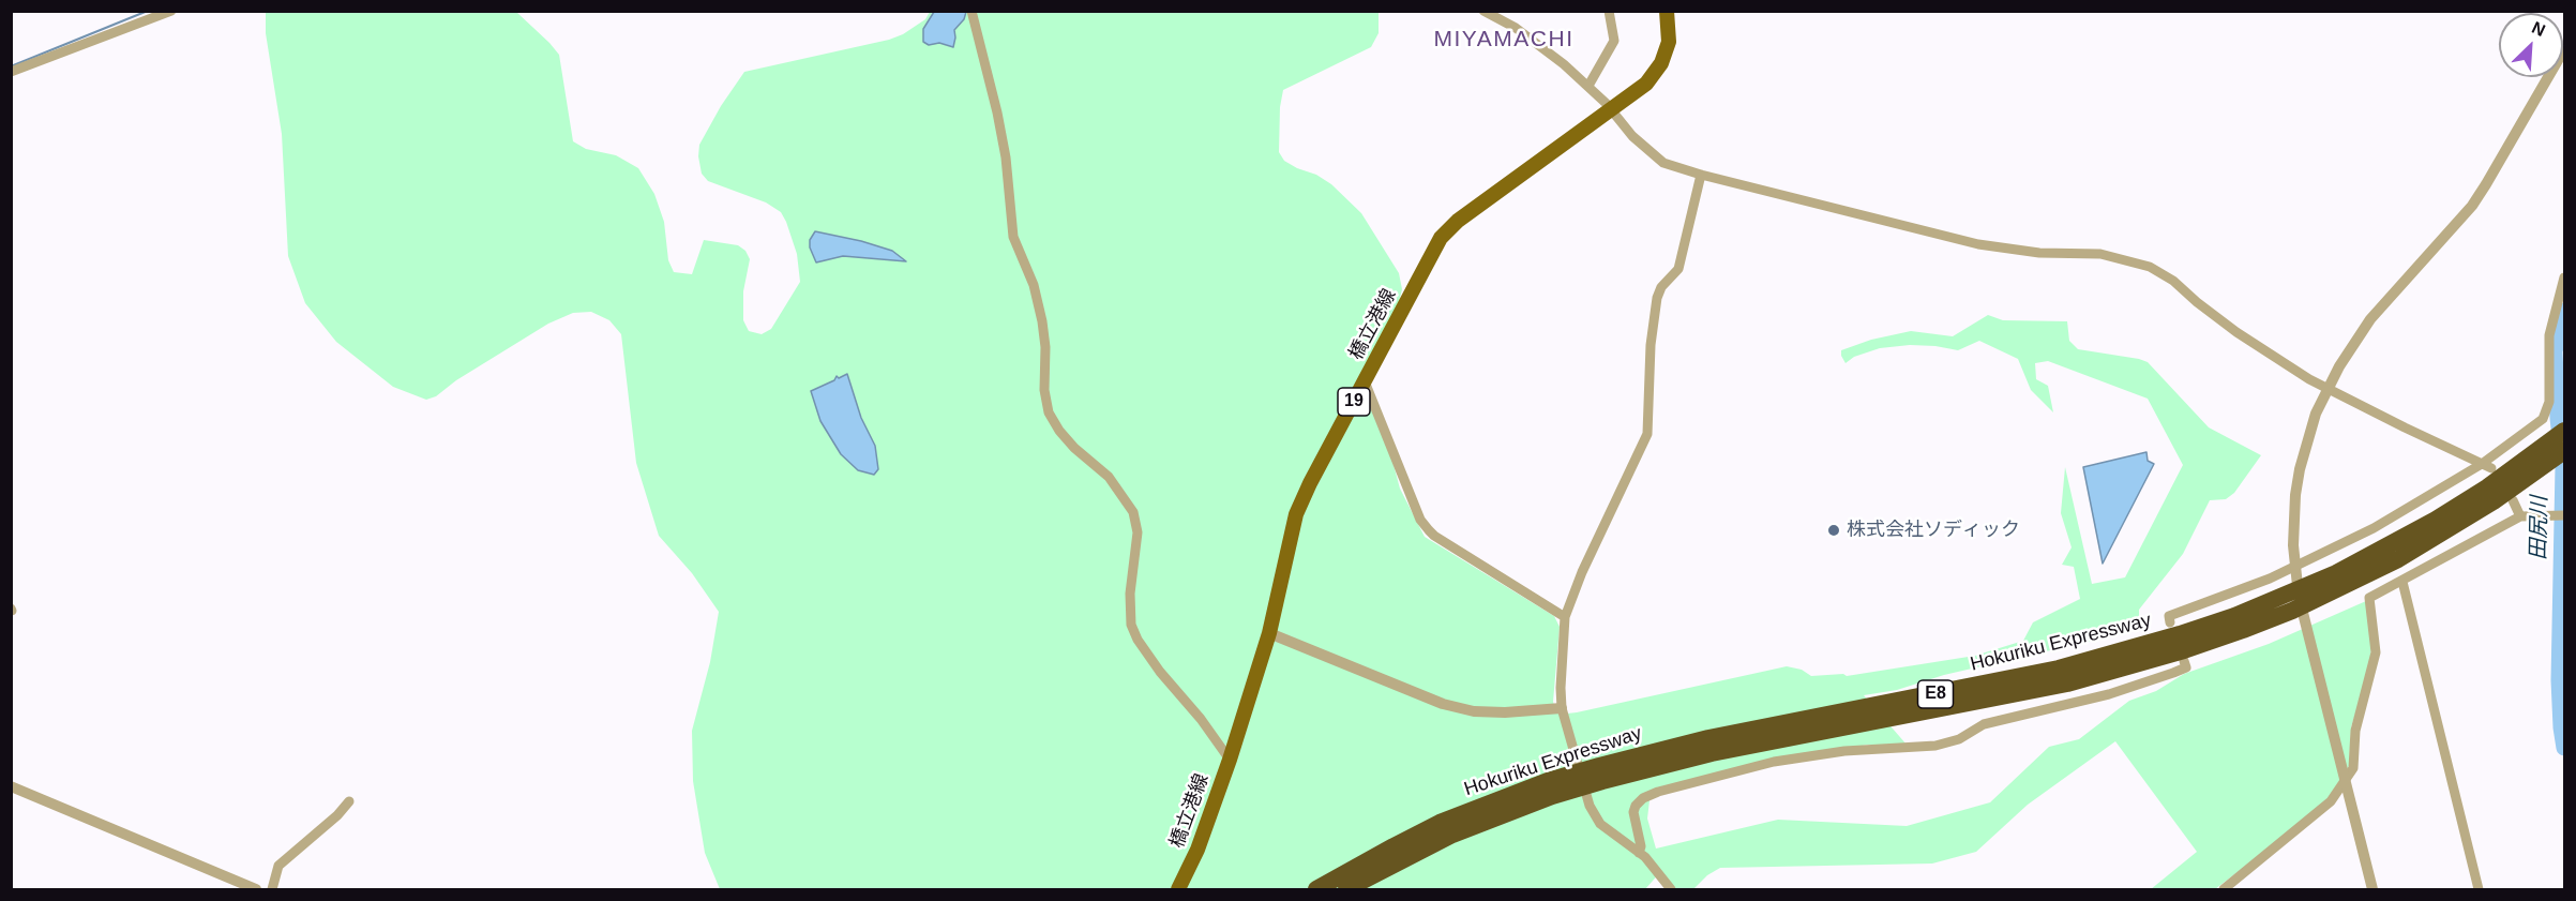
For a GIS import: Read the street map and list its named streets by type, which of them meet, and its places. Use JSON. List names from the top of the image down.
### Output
{
  "streets": {
    "highway": ["Hokuriku Expressway", "E8"],
    "main road": ["橋立港線", "19"]
  },
  "districts": ["MIYAMACHI"],
  "water": ["田尻川"],
  "places": ["株式会社ソディック"],
  "north": "top right"
}
